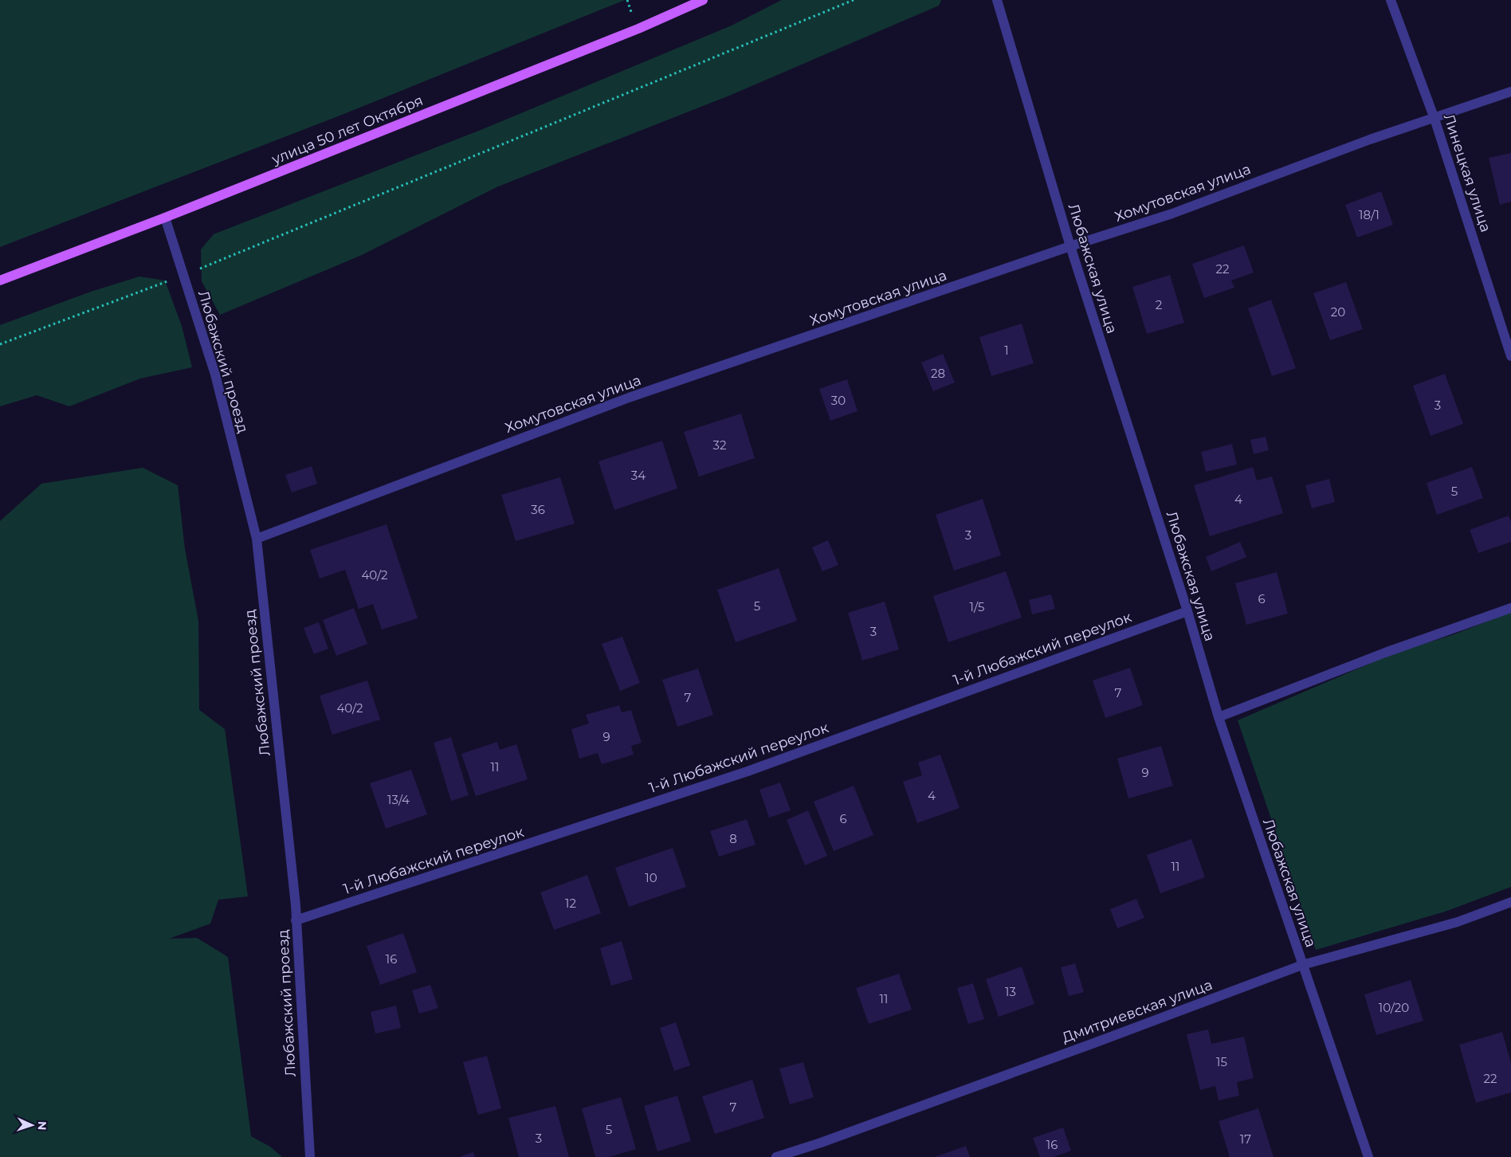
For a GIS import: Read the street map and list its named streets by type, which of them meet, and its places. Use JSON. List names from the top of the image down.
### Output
{
  "streets": {
    "main road": ["улица 50 лет Октября"],
    "street": [
      "Линецкая улица",
      "Хомутовская улица",
      "Любажская улица",
      "Любажский проезд",
      "1-й Любажский переулок",
      "Дмитриевская улица"
    ]
  },
  "crossings": [
    ["улица 50 лет Октября", "Любажский проезд"],
    ["Линецкая улица", "Хомутовская улица"],
    ["Хомутовская улица", "Любажская улица"],
    ["Хомутовская улица", "Любажский проезд"],
    ["Любажская улица", "1-й Любажский переулок"],
    ["Любажская улица", "Дмитриевская улица"],
    ["Любажский проезд", "1-й Любажский переулок"]
  ],
  "house_numbers": [
    "18/1",
    "22",
    "2",
    "20",
    "1",
    "28",
    "30",
    "3",
    "32",
    "34",
    "5",
    "4",
    "36",
    "3",
    "40/2",
    "6",
    "5",
    "1/5",
    "3",
    "7",
    "7",
    "40/2",
    "9",
    "11",
    "9",
    "4",
    "13/4",
    "6",
    "8",
    "11",
    "10",
    "12",
    "16",
    "13",
    "11",
    "10/20",
    "15",
    "22",
    "7",
    "5",
    "3",
    "17",
    "16"
  ],
  "north": "right"
}
